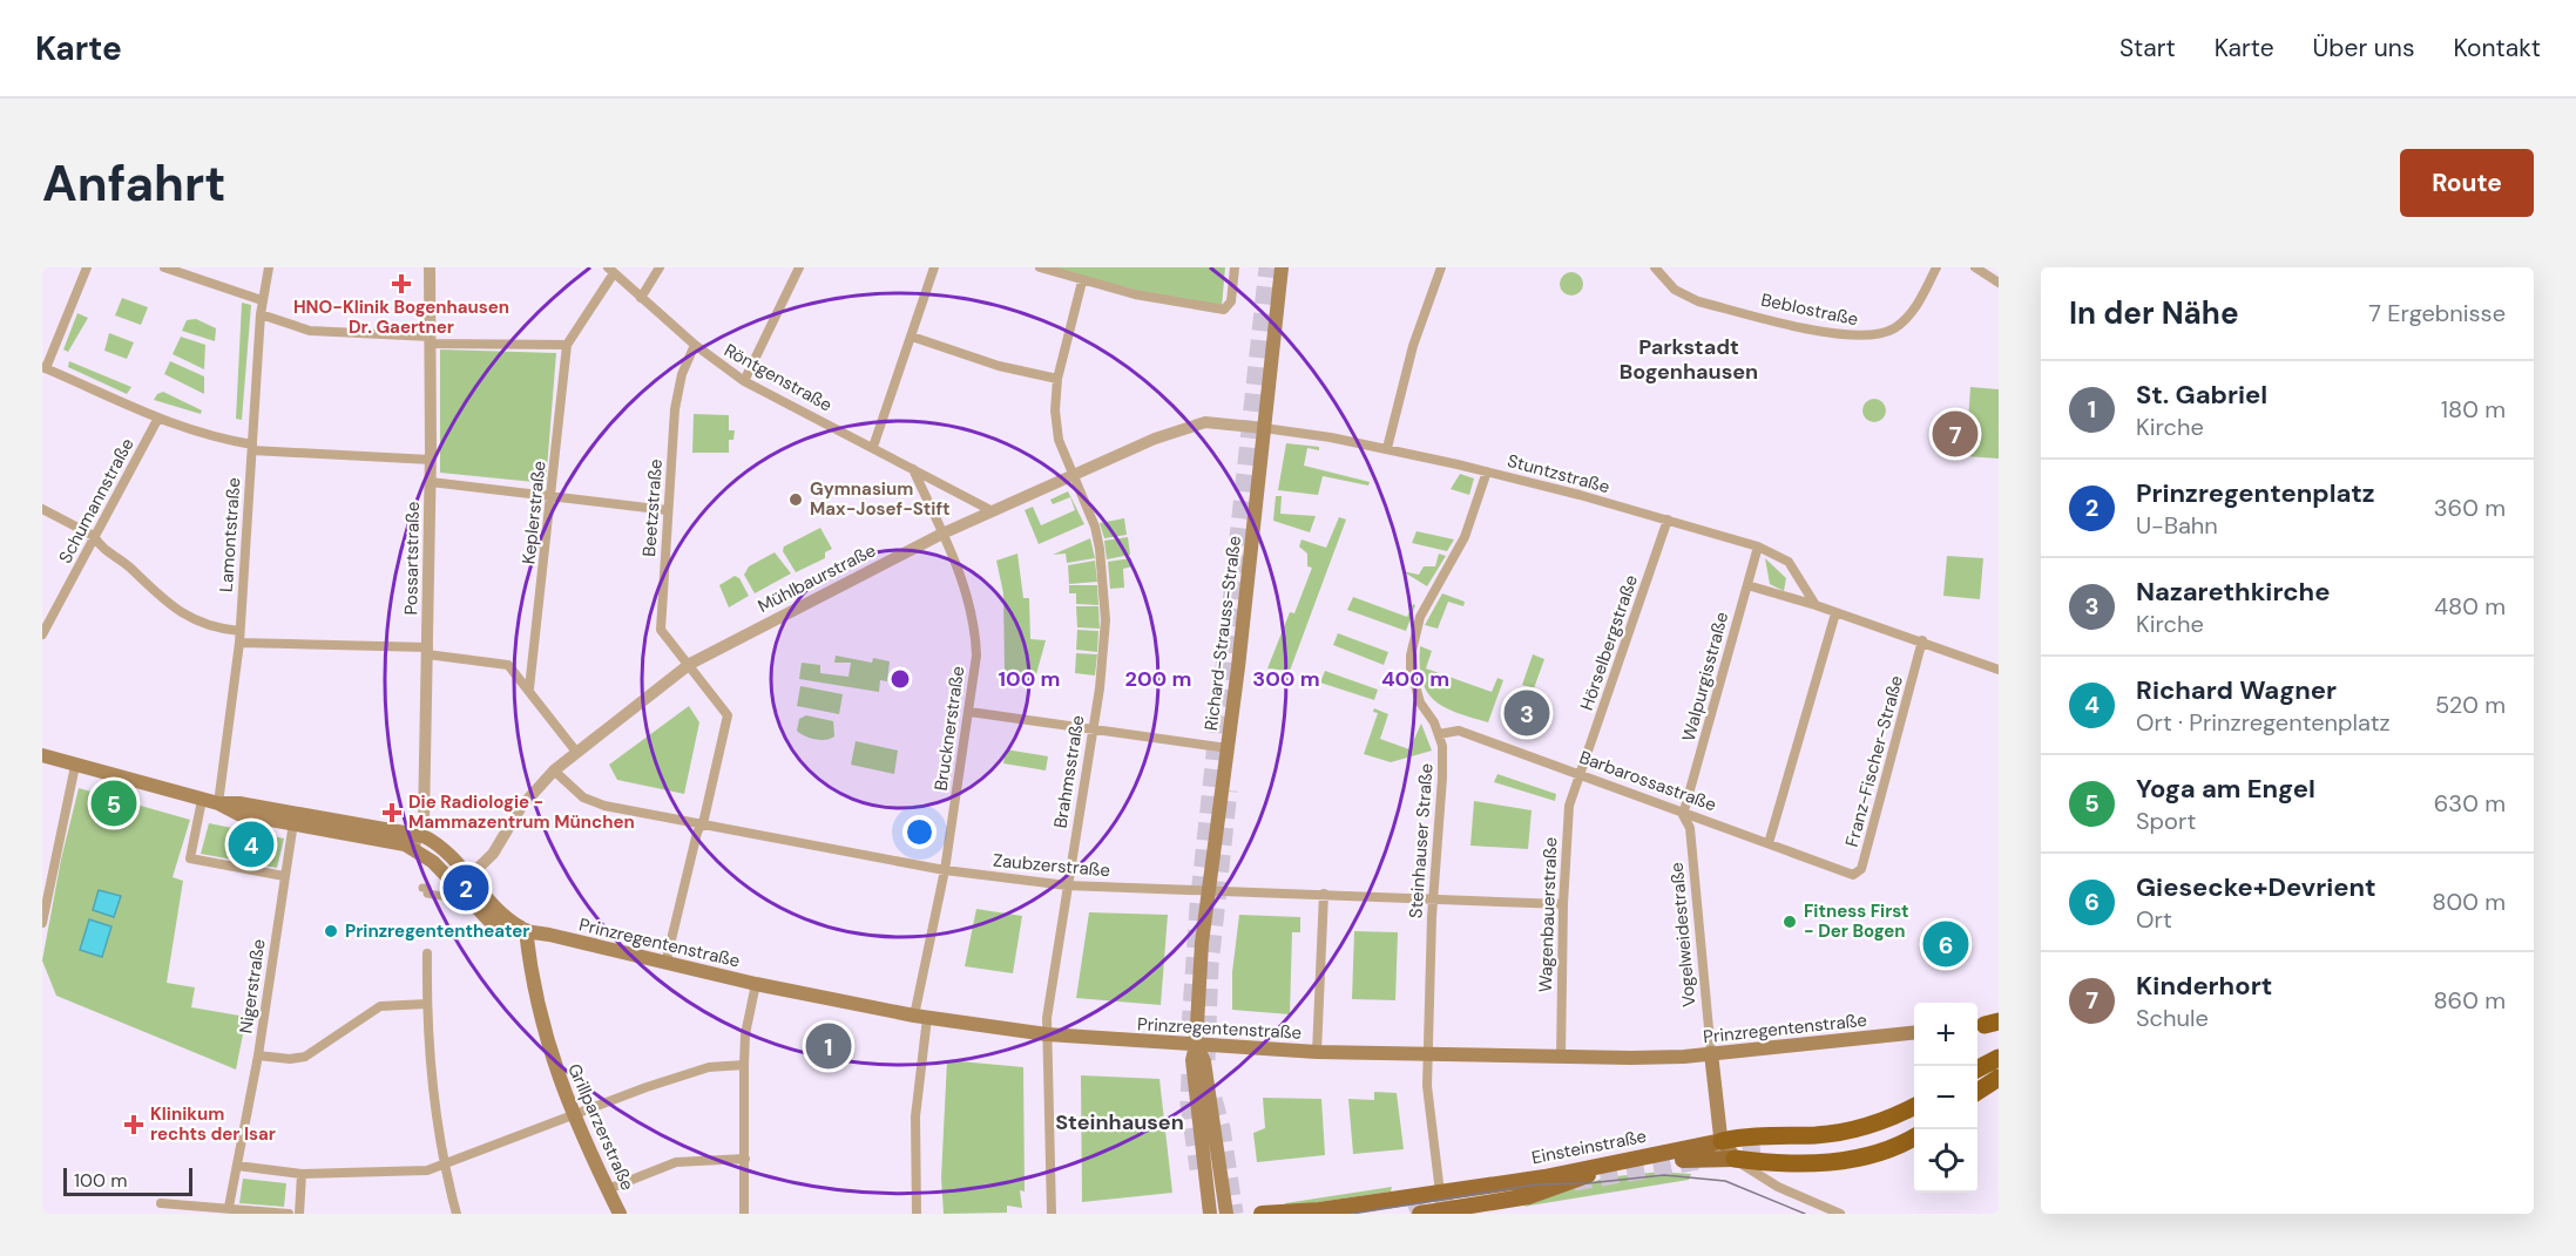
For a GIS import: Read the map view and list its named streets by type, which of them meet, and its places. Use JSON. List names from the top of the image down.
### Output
{
  "streets": {
    "highway": ["Einsteinstraße"],
    "main road": ["Richard-Strauss-Straße", "Prinzregentenstraße", "Grillparzerstraße"],
    "street": [
      "Beblostraße",
      "Röntgenstraße",
      "Stuntzstraße",
      "Schumannstraße",
      "Beetzstraße",
      "Keplerstraße",
      "Lamontstraße",
      "Possartstraße",
      "Mühlbaurstraße",
      "Hörselbergstraße",
      "Walpurgisstraße",
      "Brucknerstraße",
      "Franz-Fischer-Straße",
      "Brahmsstraße",
      "Barbarossastraße",
      "Steinhauser Straße",
      "Zaubzerstraße",
      "Wagenbauerstraße",
      "Vogelweidestraße",
      "Nigerstraße"
    ]
  },
  "crossings": [
    ["Röntgenstraße", "Beetzstraße"],
    ["Röntgenstraße", "Keplerstraße"],
    ["Röntgenstraße", "Mühlbaurstraße"],
    ["Stuntzstraße", "Mühlbaurstraße"],
    ["Stuntzstraße", "Richard-Strauss-Straße"],
    ["Stuntzstraße", "Hörselbergstraße"],
    ["Stuntzstraße", "Walpurgisstraße"],
    ["Stuntzstraße", "Steinhauser Straße"],
    ["Beetzstraße", "Mühlbaurstraße"],
    ["Beetzstraße", "Zaubzerstraße"],
    ["Beetzstraße", "Prinzregentenstraße"],
    ["Lamontstraße", "Prinzregentenstraße"],
    ["Possartstraße", "Prinzregentenstraße"],
    ["Mühlbaurstraße", "Richard-Strauss-Straße"],
    ["Mühlbaurstraße", "Brucknerstraße"],
    ["Mühlbaurstraße", "Brahmsstraße"],
    ["Mühlbaurstraße", "Zaubzerstraße"],
    ["Mühlbaurstraße", "Prinzregentenstraße"],
    ["Richard-Strauss-Straße", "Zaubzerstraße"],
    ["Richard-Strauss-Straße", "Prinzregentenstraße"],
    ["Hörselbergstraße", "Barbarossastraße"],
    ["Hörselbergstraße", "Wagenbauerstraße"],
    ["Walpurgisstraße", "Barbarossastraße"],
    ["Walpurgisstraße", "Vogelweidestraße"],
    ["Brucknerstraße", "Zaubzerstraße"],
    ["Brucknerstraße", "Prinzregentenstraße"],
    ["Franz-Fischer-Straße", "Barbarossastraße"],
    ["Brahmsstraße", "Zaubzerstraße"],
    ["Brahmsstraße", "Prinzregentenstraße"],
    ["Barbarossastraße", "Steinhauser Straße"],
    ["Barbarossastraße", "Wagenbauerstraße"],
    ["Barbarossastraße", "Vogelweidestraße"],
    ["Steinhauser Straße", "Zaubzerstraße"],
    ["Steinhauser Straße", "Prinzregentenstraße"],
    ["Steinhauser Straße", "Einsteinstraße"],
    ["Zaubzerstraße", "Wagenbauerstraße"],
    ["Wagenbauerstraße", "Prinzregentenstraße"],
    ["Vogelweidestraße", "Prinzregentenstraße"],
    ["Prinzregentenstraße", "Nigerstraße"],
    ["Prinzregentenstraße", "Grillparzerstraße"]
  ],
  "districts": ["Parkstadt Bogenhausen", "Steinhausen"],
  "places": {
    "health": ["HNO-Klinik Bogenhausen Dr. Gaertner", "Die Radiologie - Mammazentrum München", "Klinikum rechts der Isar"],
    "other": ["Gymnasium Max-Josef-Stift", "Fitness First - Der Bogen", "Prinzregententheater"]
  },
  "scale_bar": "100 m",
  "page": {
    "header": "Karte",
    "nav": [
      "Start",
      "Karte",
      "Über uns",
      "Kontakt"
    ],
    "buttons": "Route",
    "title": "Anfahrt",
    "heading": ["In der Nähe", "7 Ergebnisse"],
    "list": [
      {
        "mark": "1",
        "name": "St. Gabriel",
        "note": "Kirche",
        "value": "180 m"
      },
      {
        "mark": "2",
        "name": "Prinzregentenplatz",
        "note": "U-Bahn",
        "value": "360 m"
      },
      {
        "mark": "3",
        "name": "Nazarethkirche",
        "note": "Kirche",
        "value": "480 m"
      },
      {
        "mark": "4",
        "name": "Richard Wagner",
        "note": "Ort · Prinzregentenplatz",
        "value": "520 m"
      },
      {
        "mark": "5",
        "name": "Yoga am Engel",
        "note": "Sport",
        "value": "630 m"
      },
      {
        "mark": "6",
        "name": "Giesecke+Devrient",
        "note": "Ort",
        "value": "800 m"
      },
      {
        "mark": "7",
        "name": "Kinderhort",
        "note": "Schule",
        "value": "860 m"
      }
    ],
    "pins": [
      "7",
      "3",
      "5",
      "4",
      "2",
      "6",
      "1"
    ],
    "map_buttons": ["+", "−"],
    "scale": "100 m"
  },
  "rings": [
    "100 m",
    "200 m",
    "300 m",
    "400 m"
  ]
}
